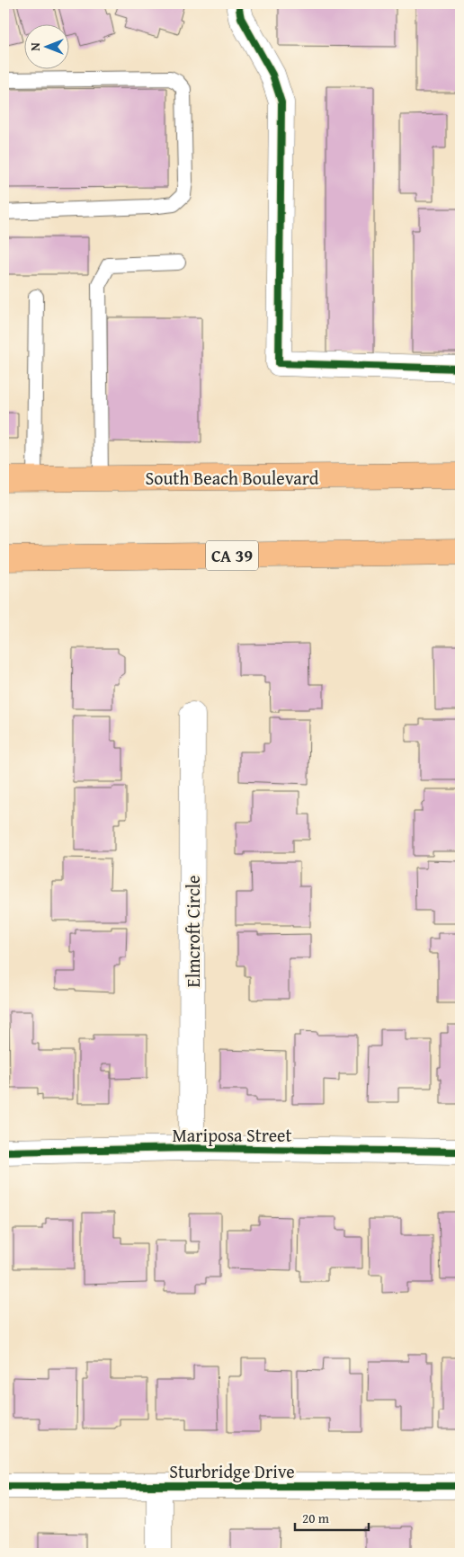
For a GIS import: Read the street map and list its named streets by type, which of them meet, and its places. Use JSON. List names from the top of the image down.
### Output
{
  "streets": {
    "main road": ["South Beach Boulevard", "CA 39"],
    "street": ["Elmcroft Circle", "Mariposa Street", "Sturbridge Drive"]
  },
  "crossings": [
    ["Elmcroft Circle", "Mariposa Street"]
  ],
  "scale_bar": "20 m",
  "north": "left"
}
